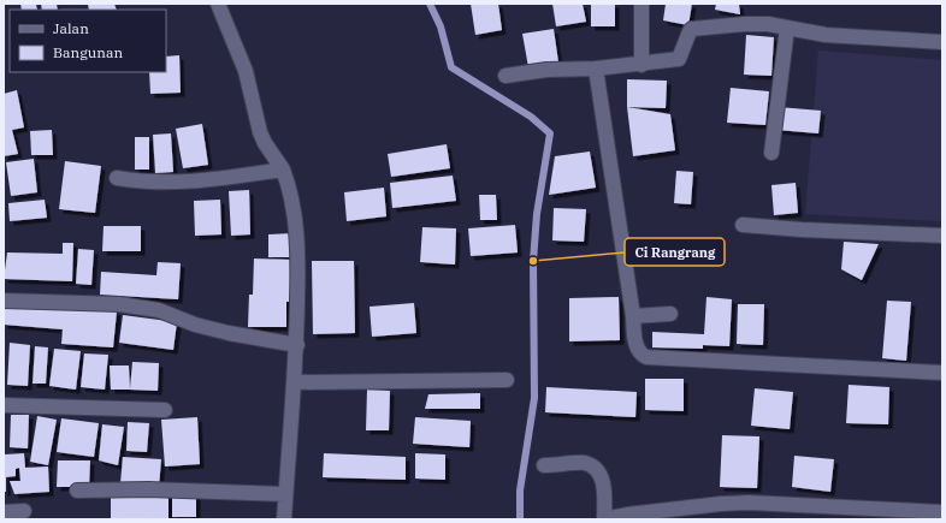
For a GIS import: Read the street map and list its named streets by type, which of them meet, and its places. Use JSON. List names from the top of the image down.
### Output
{
  "places": ["Ci Rangrang"],
  "legend": ["Jalan", "Bangunan"]
}
